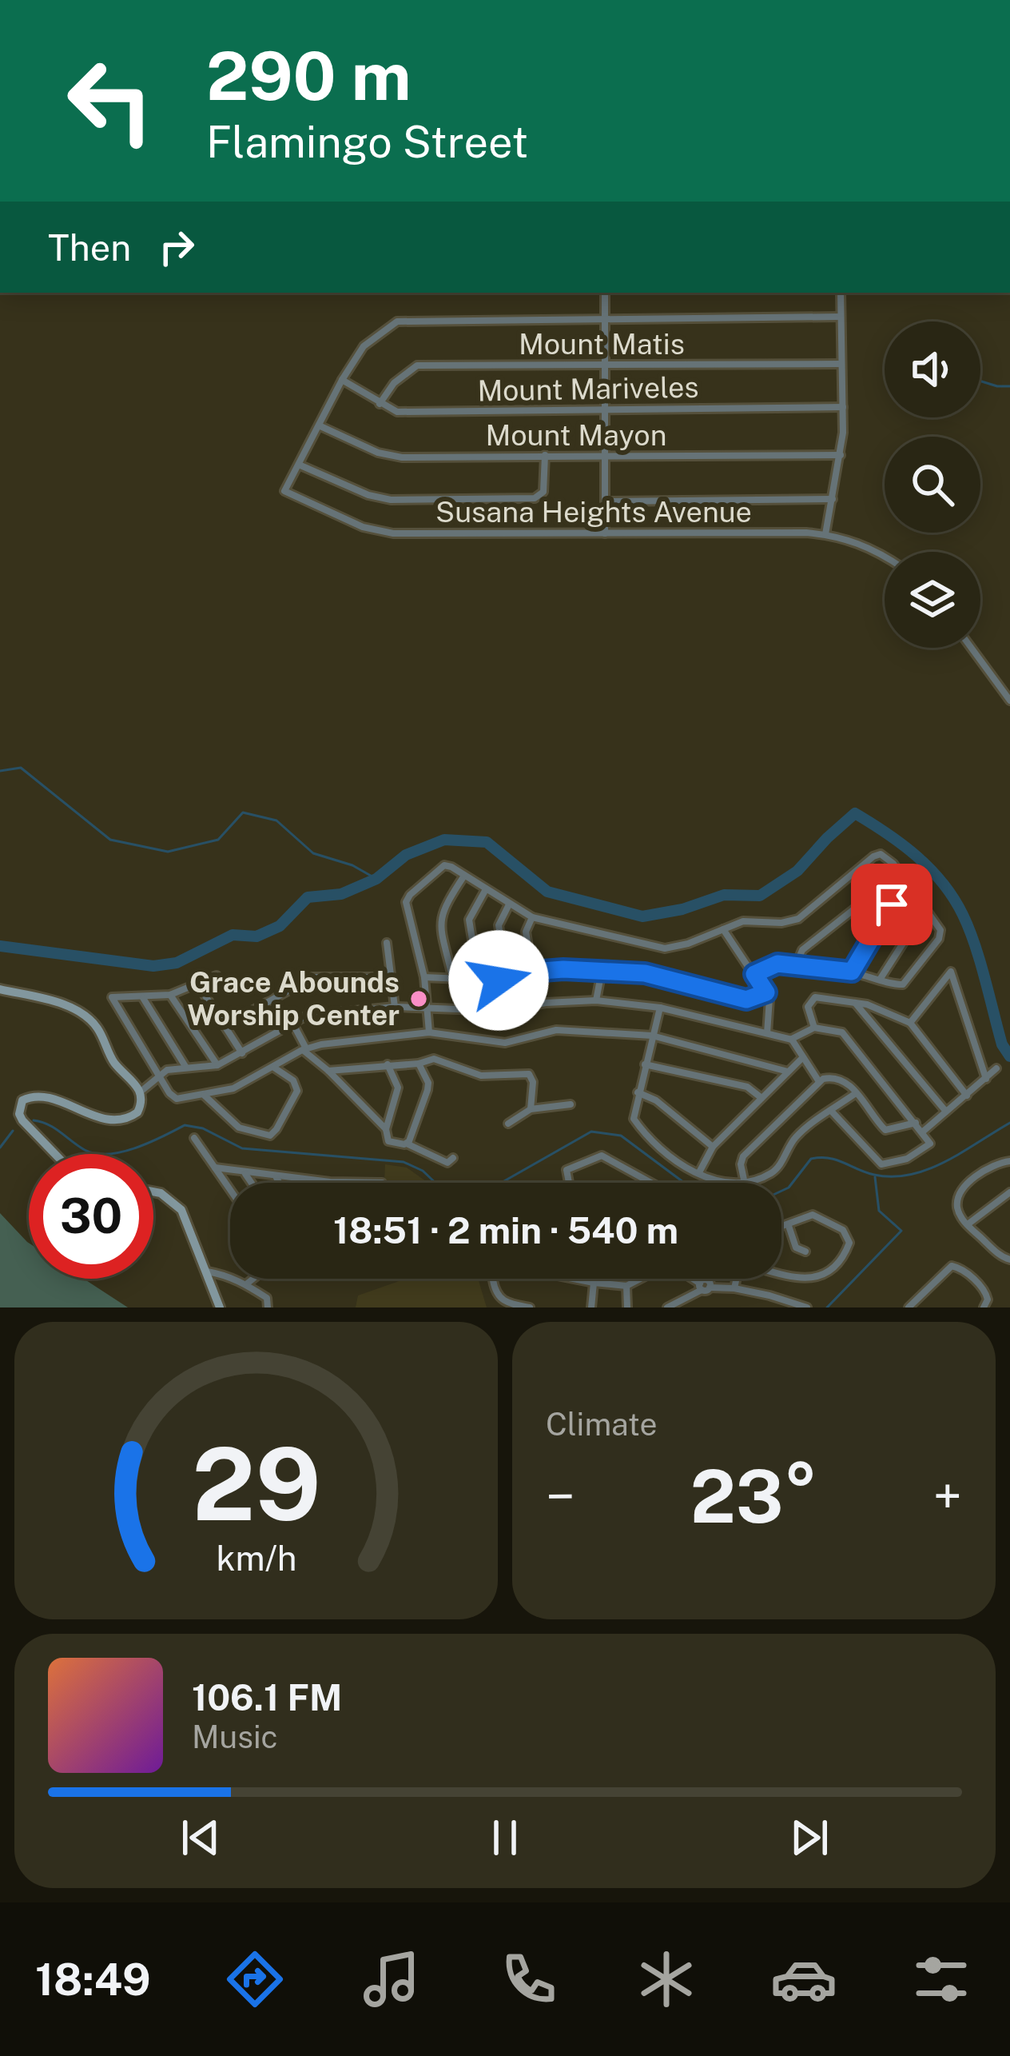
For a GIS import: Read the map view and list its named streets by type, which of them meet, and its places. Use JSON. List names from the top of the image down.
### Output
{
  "streets": {
    "street": [
      "Mount Matis",
      "Mount Mariveles",
      "Mount Mayon",
      "Susana Heights Avenue"
    ]
  },
  "crossings": [
    ["Mount Matis", "Mount Mariveles"]
  ],
  "places": ["Grace Abounds Worship Center"],
  "page": {
    "turn": ["290 m", "Flamingo Street"],
    "then": "Then",
    "limit": "30",
    "trip": "18:51 · 2 min · 540 m",
    "tile": "Climate",
    "heat": ["−", "23°", "+"],
    "song": ["106.1 FM", "Music"],
    "tabs": "18:49",
    "gauge": ["29", "km/h"]
  }
}
